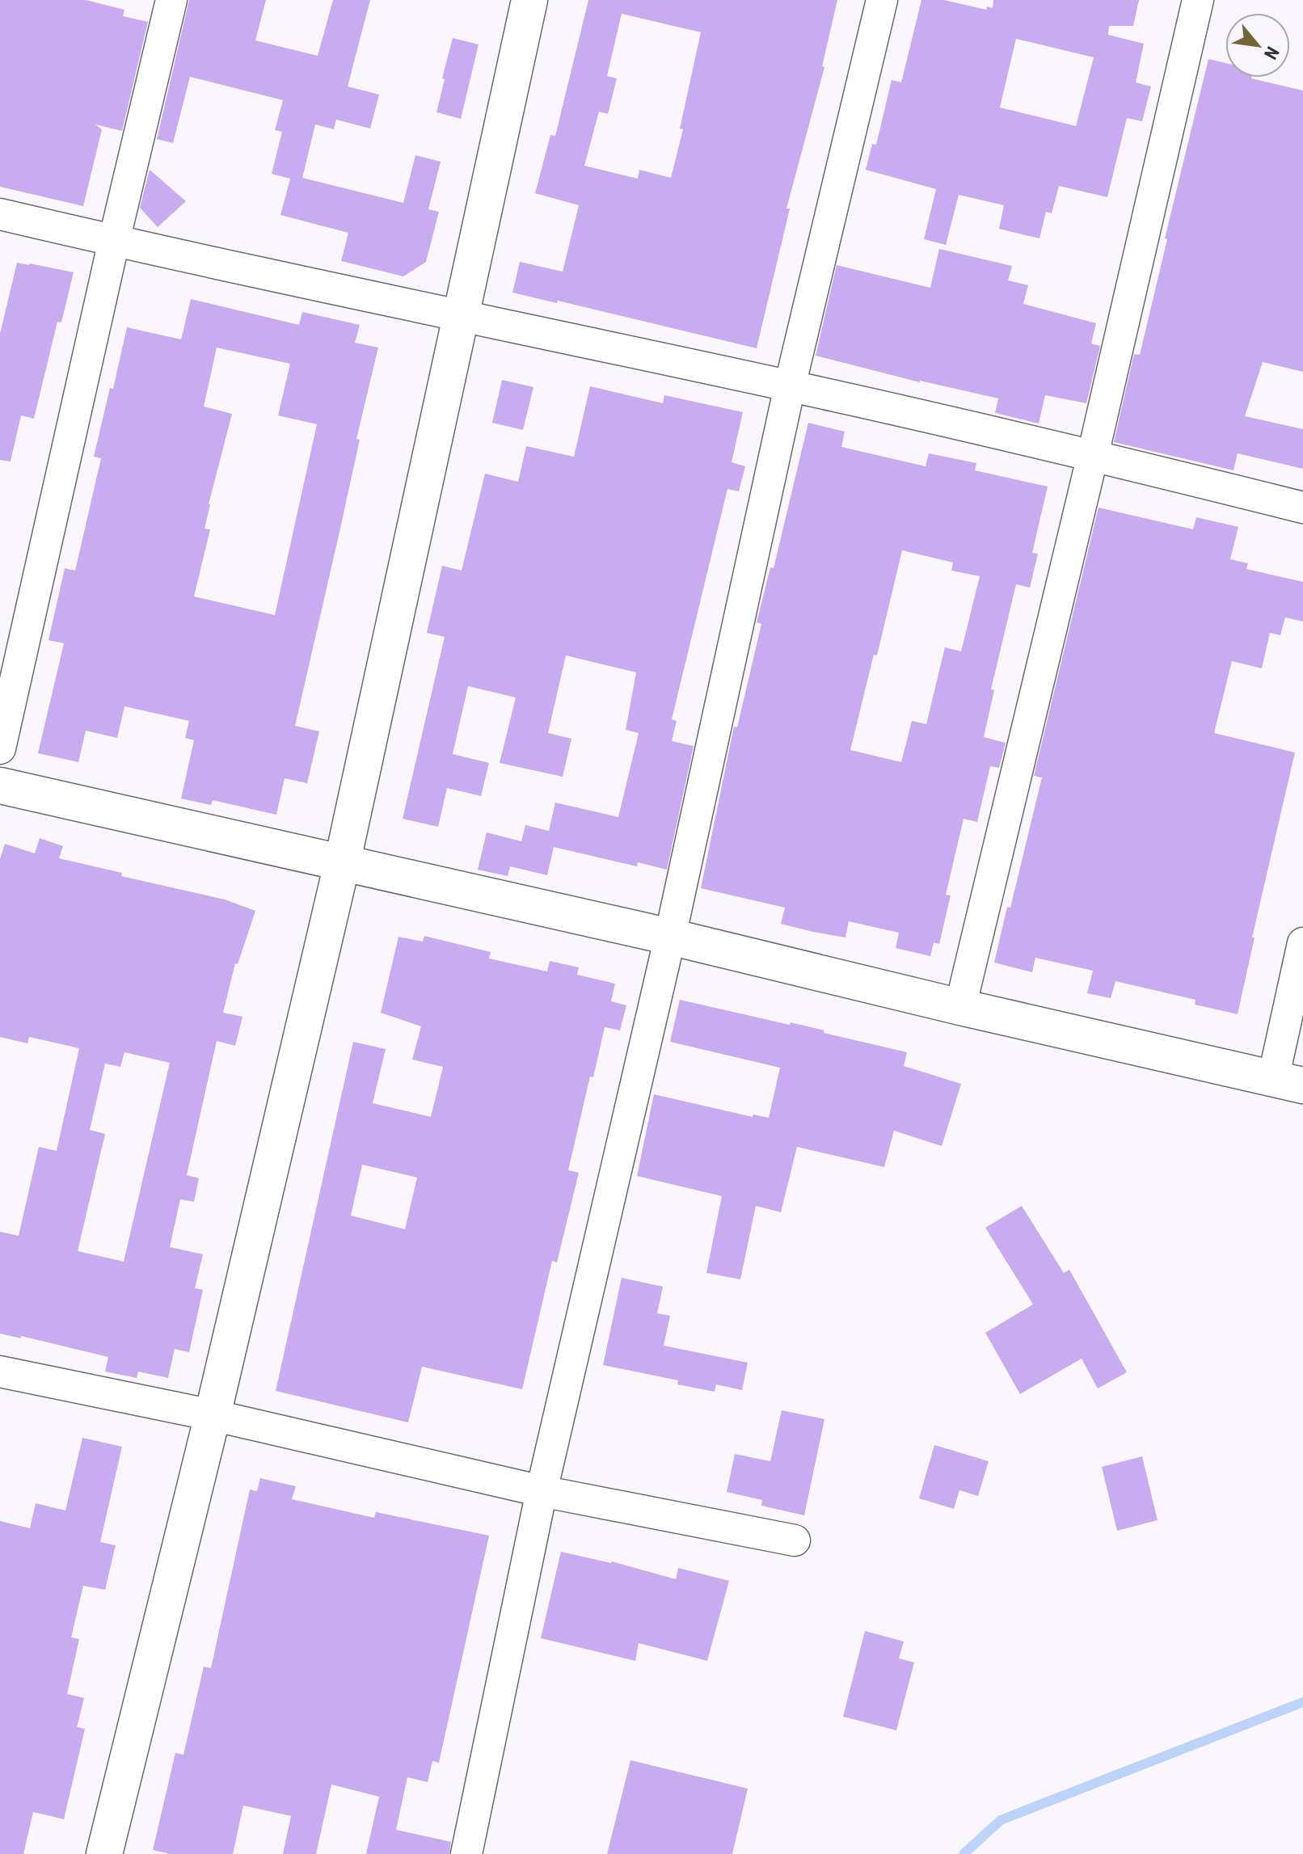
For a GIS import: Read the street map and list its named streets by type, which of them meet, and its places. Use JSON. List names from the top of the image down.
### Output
{
  "north": "bottom right"
}
